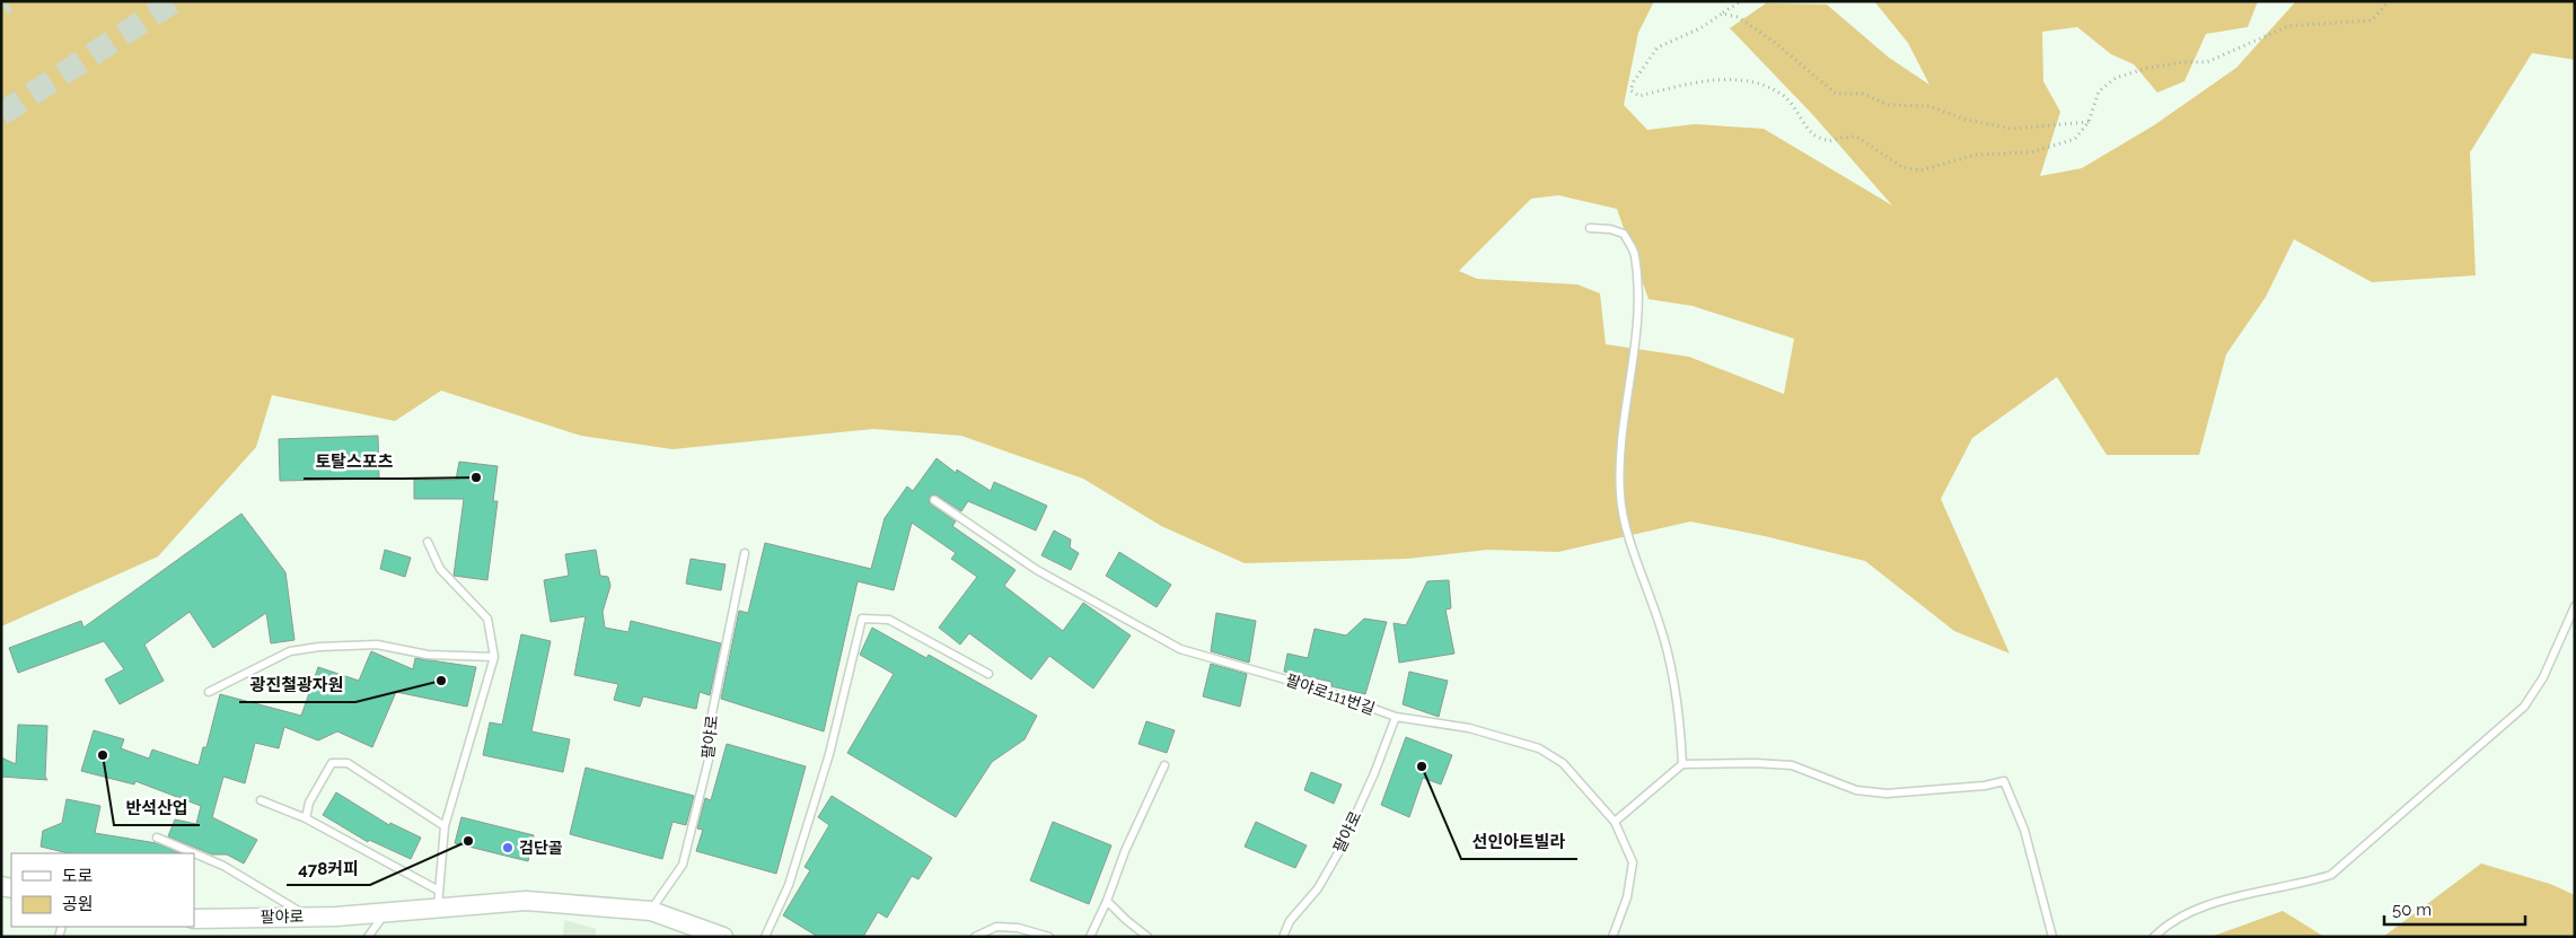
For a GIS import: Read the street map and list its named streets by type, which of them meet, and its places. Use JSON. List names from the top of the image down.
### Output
{
  "streets": {
    "street": ["팔야로"],
    "lane": ["팔야로111번길"]
  },
  "crossings": [
    ["팔야로111번길", "팔야로"]
  ],
  "places": [
    "토탈스포츠",
    "광진철광자원",
    "반석산업",
    "선인아트빌라",
    "478커피",
    "검단골"
  ],
  "legend": ["도로", "공원"],
  "scale_bar": "50 m"
}
